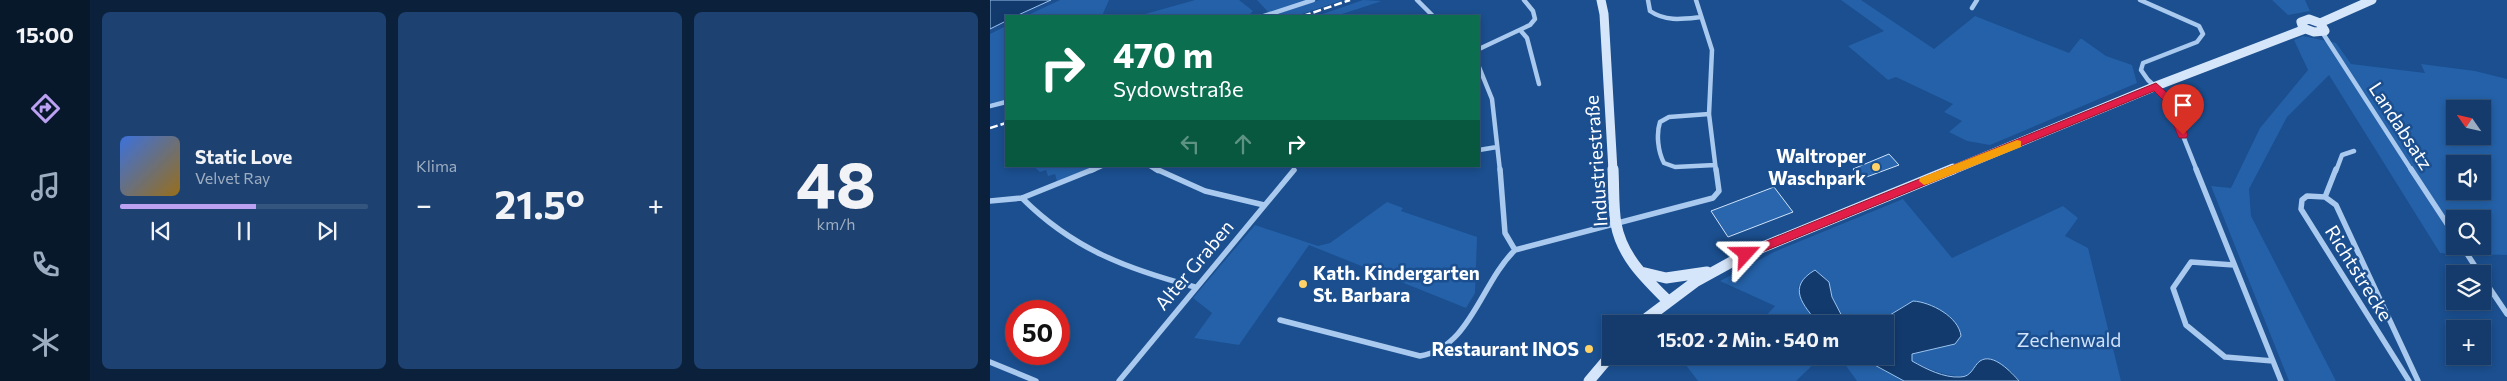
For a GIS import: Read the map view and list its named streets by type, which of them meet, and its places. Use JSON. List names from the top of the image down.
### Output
{
  "streets": {
    "main road": ["Industriestraße"],
    "street": ["Landabsatz", "Alter Graben", "Richtstrecke"]
  },
  "parks": ["Zechenwald"],
  "places": ["Waltroper Waschpark", "Kath. Kindergarten St. Barbara", "Restaurant INOS"],
  "north": "top left",
  "page": {
    "tabs": "15:00",
    "tile": [
      "Klima",
      ["48", "km/h"]
    ],
    "turn": ["470 m", "Sydowstraße"],
    "map_buttons": "+",
    "song": ["Static Love", "Velvet Ray"],
    "heat": ["−", "21.5°", "+"],
    "limit": "50",
    "trip": "15:02 · 2 Min. · 540 m"
  }
}
